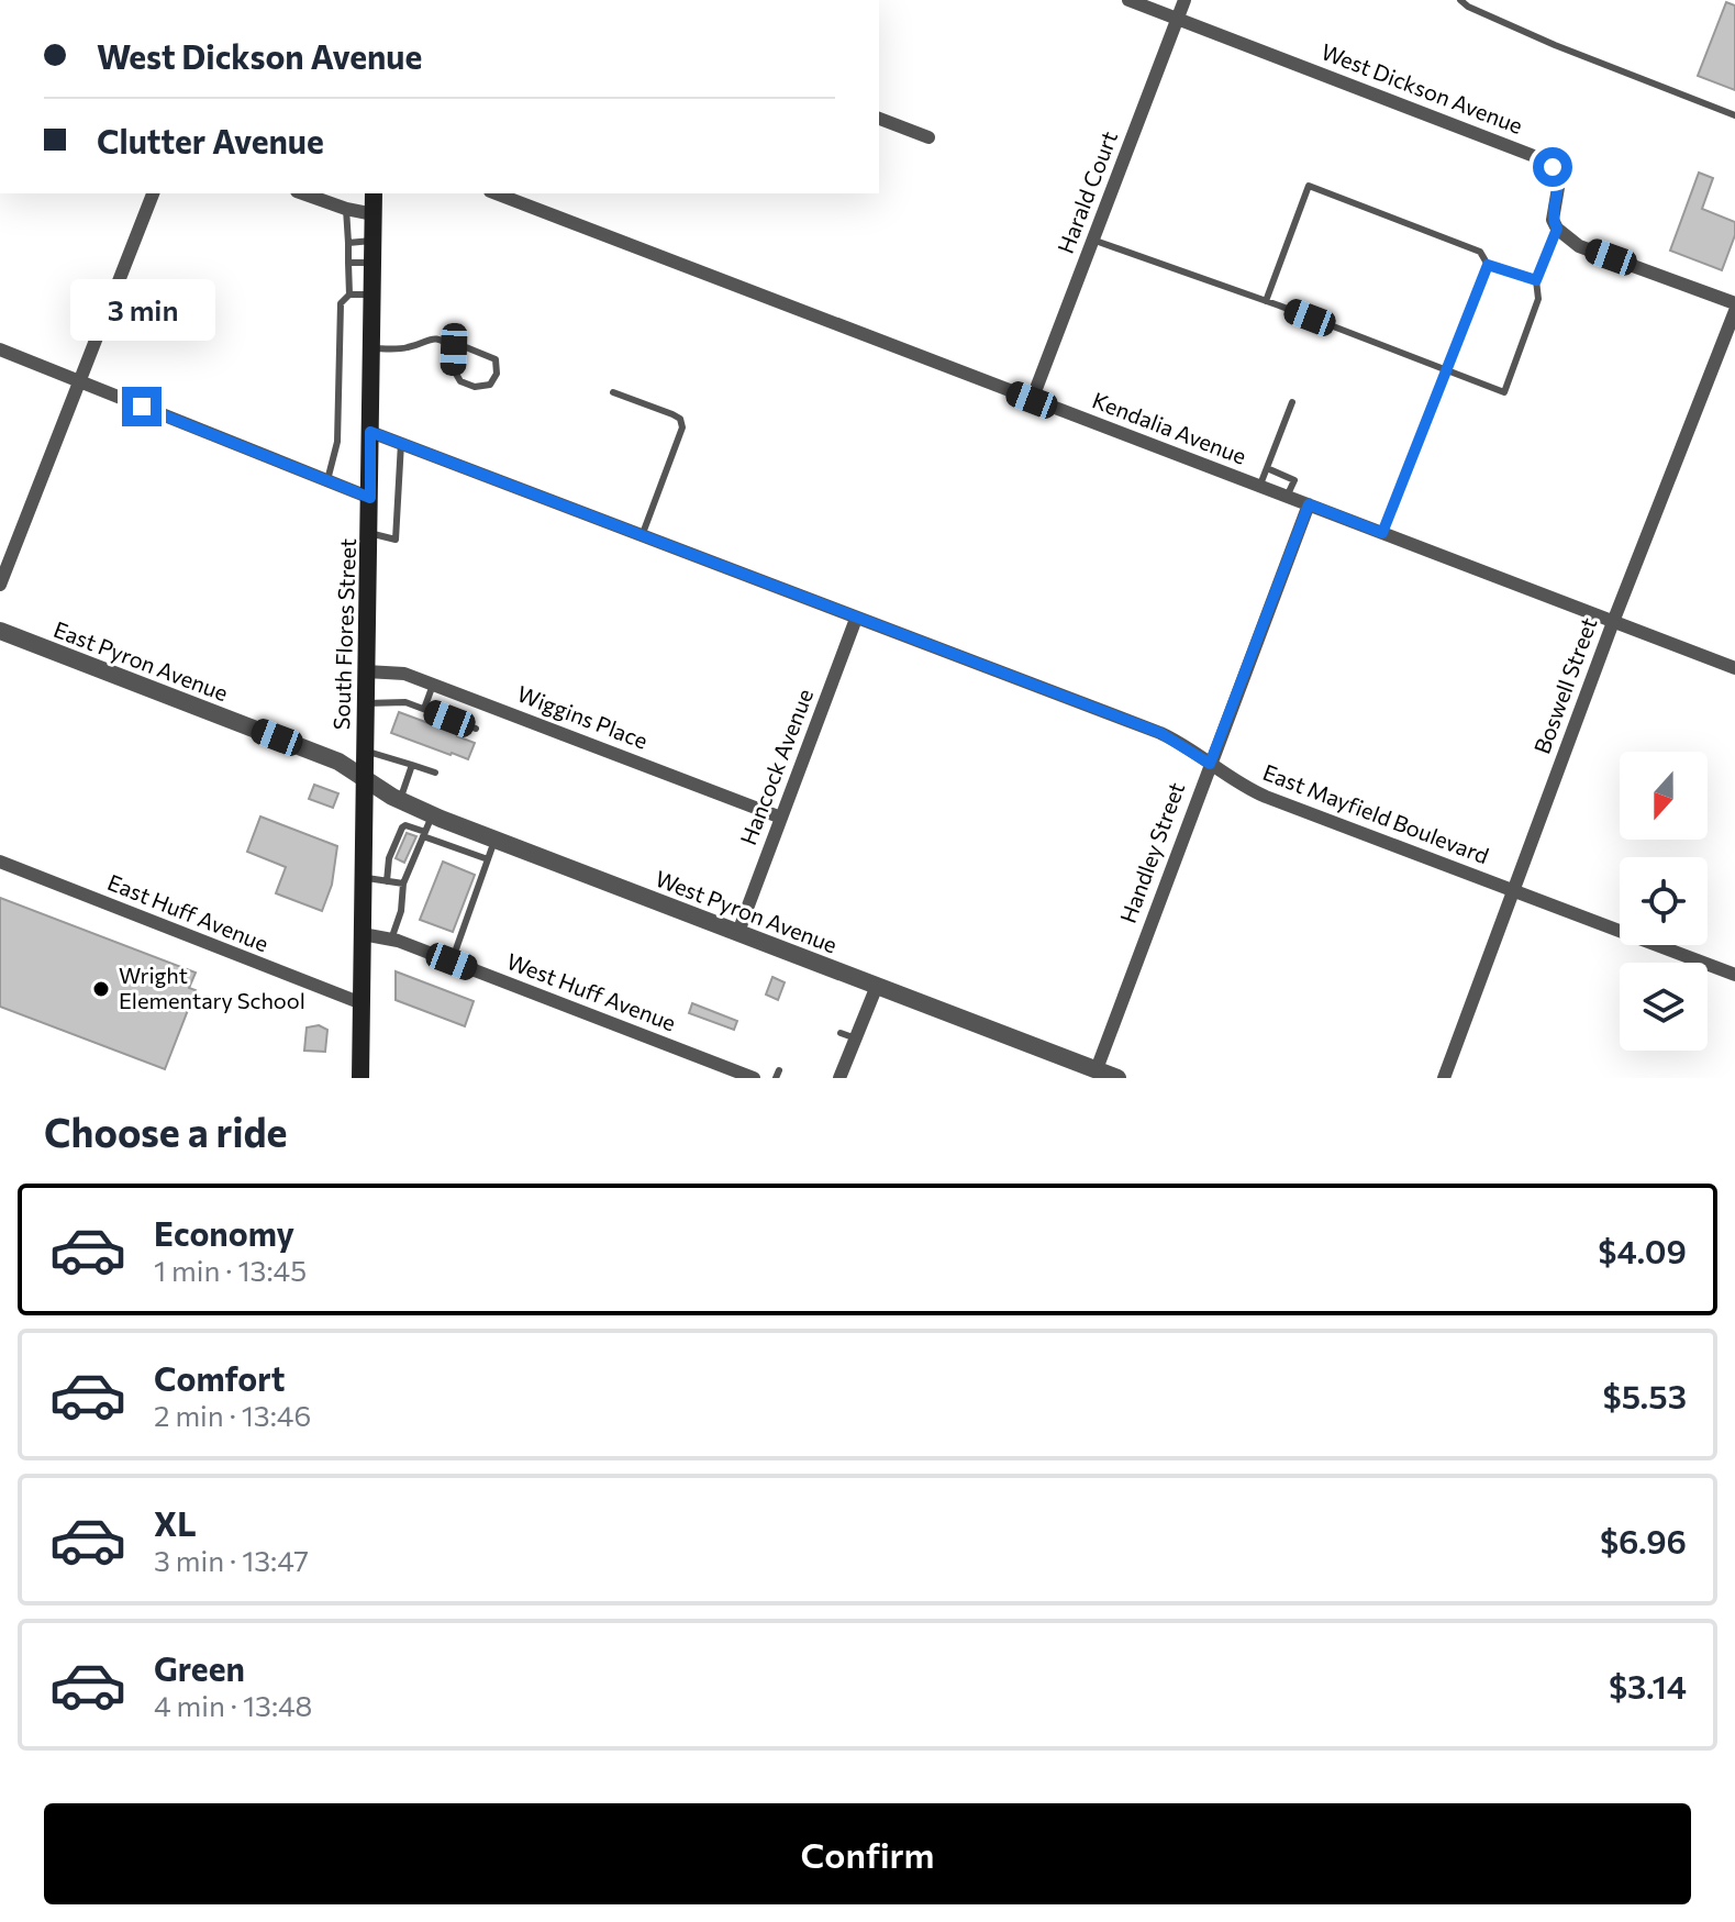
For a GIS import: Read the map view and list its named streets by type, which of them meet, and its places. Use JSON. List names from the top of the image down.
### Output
{
  "streets": {
    "main road": ["South Flores Street"],
    "street": [
      "West Dickson Avenue",
      "Harald Court",
      "Kendalia Avenue",
      "East Pyron Avenue",
      "Boswell Street",
      "Wiggins Place",
      "Hancock Avenue",
      "East Mayfield Boulevard",
      "Handley Street",
      "West Pyron Avenue",
      "East Huff Avenue",
      "West Huff Avenue"
    ]
  },
  "crossings": [
    ["West Dickson Avenue", "Harald Court"],
    ["Harald Court", "Kendalia Avenue"],
    ["Kendalia Avenue", "Boswell Street"],
    ["Kendalia Avenue", "Handley Street"],
    ["South Flores Street", "East Pyron Avenue"],
    ["South Flores Street", "Wiggins Place"],
    ["South Flores Street", "East Mayfield Boulevard"],
    ["South Flores Street", "West Pyron Avenue"],
    ["South Flores Street", "East Huff Avenue"],
    ["South Flores Street", "West Huff Avenue"],
    ["East Pyron Avenue", "West Pyron Avenue"],
    ["Boswell Street", "East Mayfield Boulevard"],
    ["Wiggins Place", "Hancock Avenue"],
    ["Hancock Avenue", "East Mayfield Boulevard"],
    ["Hancock Avenue", "West Pyron Avenue"],
    ["East Mayfield Boulevard", "Handley Street"],
    ["Handley Street", "West Pyron Avenue"]
  ],
  "places": ["Wright Elementary School"],
  "north": "bottom",
  "page": {
    "banner": ["West Dickson Avenue", "Clutter Avenue"],
    "bubble": "3 min",
    "heading": "Choose a ride",
    "list": [
      {
        "name": "Economy",
        "note": "1 min · 13:45",
        "value": "$4.09"
      },
      {
        "name": "Comfort",
        "note": "2 min · 13:46",
        "value": "$5.53"
      },
      {
        "name": "XL",
        "note": "3 min · 13:47",
        "value": "$6.96"
      },
      {
        "name": "Green",
        "note": "4 min · 13:48",
        "value": "$3.14"
      }
    ],
    "buttons": "Confirm"
  }
}
